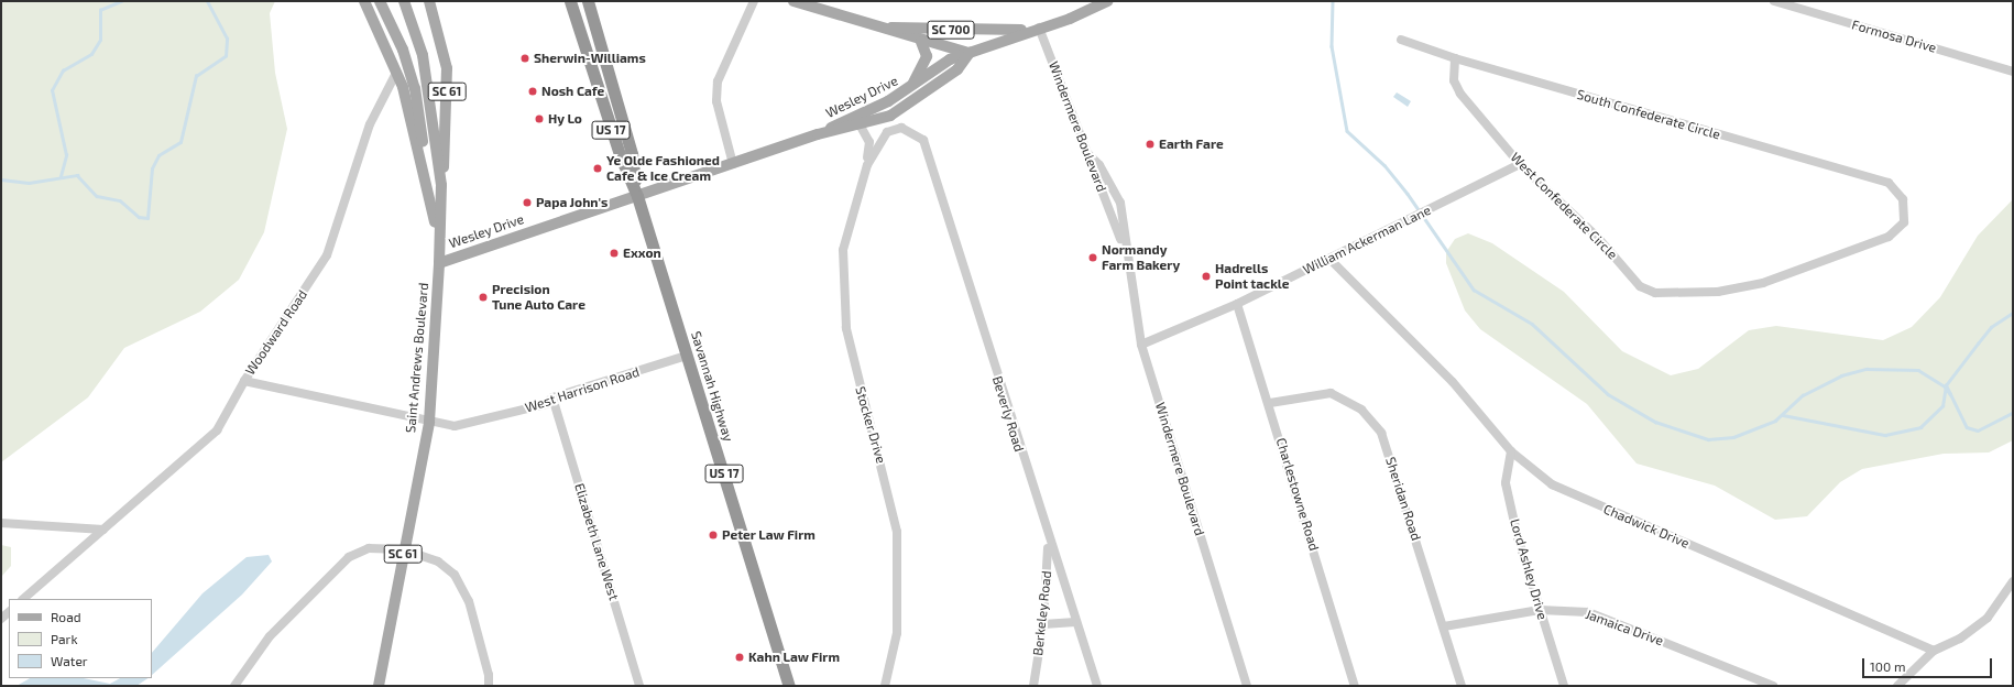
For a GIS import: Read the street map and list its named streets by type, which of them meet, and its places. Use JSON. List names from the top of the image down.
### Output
{
  "streets": {
    "highway": ["US 17", "Savannah Highway"],
    "main road": [
      "SC 700",
      "SC 61",
      "Wesley Drive",
      "Saint Andrews Boulevard"
    ],
    "street": [
      "Formosa Drive",
      "South Confederate Circle",
      "Windermere Boulevard",
      "West Confederate Circle",
      "William Ackerman Lane",
      "Woodward Road",
      "West Harrison Road",
      "Beverly Road",
      "Stocker Drive",
      "Charlestowne Road",
      "Sheridan Road",
      "Chadwick Drive",
      "Elizabeth Lane West",
      "Lord Ashley Drive",
      "Berkeley Road",
      "Jamaica Drive"
    ]
  },
  "crossings": [
    ["SC 700", "Wesley Drive"],
    ["SC 61", "Saint Andrews Boulevard"],
    ["Wesley Drive", "Saint Andrews Boulevard"],
    ["Wesley Drive", "Savannah Highway"],
    ["Wesley Drive", "Stocker Drive"],
    ["South Confederate Circle", "West Confederate Circle"],
    ["Windermere Boulevard", "William Ackerman Lane"],
    ["West Confederate Circle", "William Ackerman Lane"],
    ["William Ackerman Lane", "Charlestowne Road"],
    ["William Ackerman Lane", "Chadwick Drive"],
    ["Woodward Road", "Saint Andrews Boulevard"],
    ["Woodward Road", "West Harrison Road"],
    ["Saint Andrews Boulevard", "West Harrison Road"],
    ["Savannah Highway", "West Harrison Road"],
    ["West Harrison Road", "Elizabeth Lane West"],
    ["Beverly Road", "Stocker Drive"],
    ["Beverly Road", "Berkeley Road"],
    ["Charlestowne Road", "Sheridan Road"],
    ["Sheridan Road", "Jamaica Drive"],
    ["Chadwick Drive", "Lord Ashley Drive"],
    ["Lord Ashley Drive", "Jamaica Drive"]
  ],
  "places": [
    "Sherwin-Williams",
    "Nosh Cafe",
    "Hy Lo",
    "Earth Fare",
    "Ye Olde Fashioned Cafe & Ice Cream",
    "Papa John's",
    "Exxon",
    "Normandy Farm Bakery",
    "Hadrells Point tackle",
    "Precision Tune Auto Care",
    "Peter Law Firm",
    "Kahn Law Firm"
  ],
  "legend": ["Road", "Park", "Water"],
  "scale_bar": "100 m"
}
